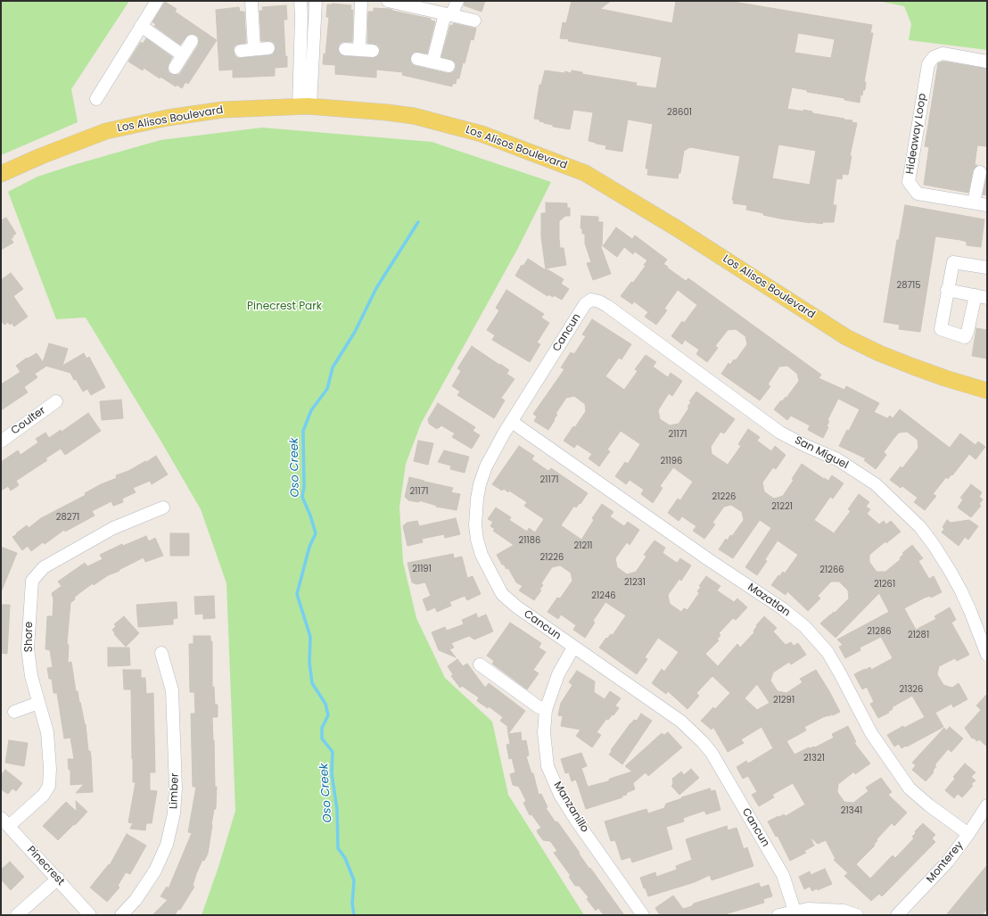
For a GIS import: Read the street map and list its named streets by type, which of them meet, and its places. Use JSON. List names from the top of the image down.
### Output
{
  "streets": {
    "main road": ["Los Alisos Boulevard"],
    "street": [
      "Hideaway Loop",
      "Cancun",
      "Coulter",
      "San Miguel",
      "Mazatlan",
      "Shore",
      "Limber",
      "Manzanillo",
      "Monterey",
      "Pinecrest"
    ]
  },
  "crossings": [
    ["Cancun", "San Miguel"],
    ["Cancun", "Mazatlan"],
    ["Cancun", "Manzanillo"],
    ["Mazatlan", "Monterey"],
    ["Shore", "Pinecrest"]
  ],
  "water": ["Oso Creek"],
  "parks": ["Pinecrest Park"],
  "house_numbers": [
    "28601",
    "28715",
    "21171",
    "21196",
    "21171",
    "21171",
    "21226",
    "21221",
    "28271",
    "21186",
    "21211",
    "21226",
    "21191",
    "21266",
    "21231",
    "21261",
    "21246",
    "21286",
    "21281",
    "21326",
    "21291",
    "21321",
    "21341"
  ]
}
